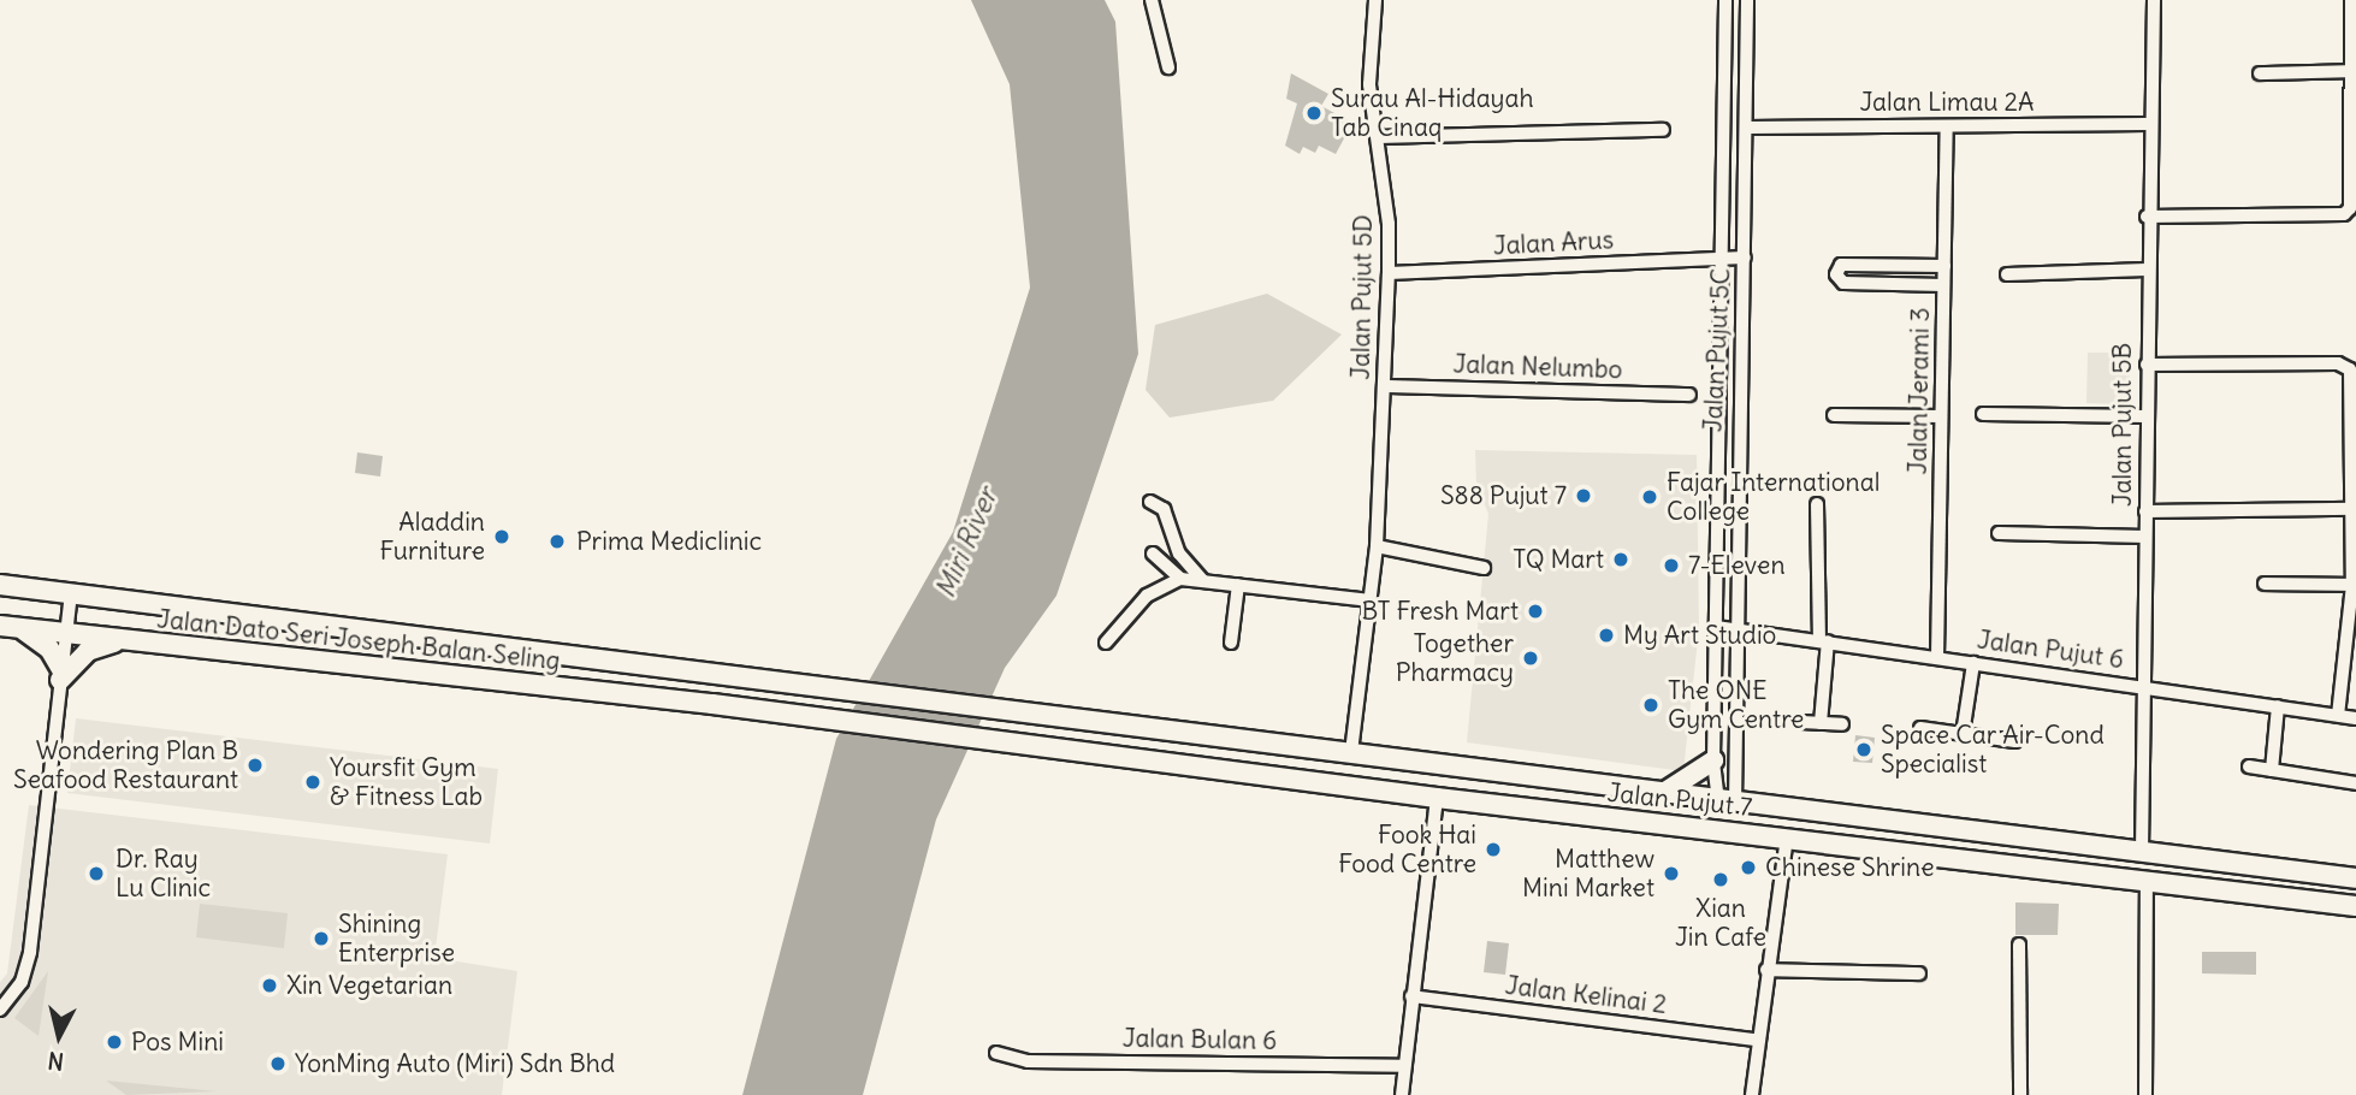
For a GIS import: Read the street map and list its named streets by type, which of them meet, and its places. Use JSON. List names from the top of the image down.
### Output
{
  "streets": {
    "main road": ["Jalan Dato Seri Joseph Balan Seling", "Jalan Pujut 7"],
    "street": [
      "Jalan Limau 2A",
      "Jalan Arus",
      "Jalan Pujut 5D",
      "Jalan Pujut 5C",
      "Jalan Nelumbo",
      "Jalan Jerami 3",
      "Jalan Pujut 5B",
      "Jalan Pujut 6",
      "Jalan Kelinai 2",
      "Jalan Bulan 6"
    ]
  },
  "crossings": [
    ["Jalan Limau 2A", "Jalan Pujut 5C"],
    ["Jalan Limau 2A", "Jalan Jerami 3"],
    ["Jalan Limau 2A", "Jalan Pujut 5B"],
    ["Jalan Arus", "Jalan Pujut 5D"],
    ["Jalan Arus", "Jalan Pujut 5C"],
    ["Jalan Pujut 5D", "Jalan Nelumbo"],
    ["Jalan Pujut 5D", "Jalan Pujut 7"],
    ["Jalan Pujut 5C", "Jalan Pujut 6"],
    ["Jalan Pujut 5C", "Jalan Pujut 7"],
    ["Jalan Jerami 3", "Jalan Pujut 6"],
    ["Jalan Pujut 5B", "Jalan Pujut 6"],
    ["Jalan Pujut 5B", "Jalan Pujut 7"],
    ["Jalan Dato Seri Joseph Balan Seling", "Jalan Pujut 7"]
  ],
  "water": ["Miri River"],
  "places": [
    "Surau Al-Hidayah Tab Cinaq",
    "S88 Pujut 7",
    "Fajar International College",
    "Aladdin Furniture",
    "Prima Mediclinic",
    "TQ Mart",
    "7-Eleven",
    "BT Fresh Mart",
    "My Art Studio",
    "Together Pharmacy",
    "The ONE Gym Centre",
    "Space Car Air-Cond Specialist",
    "Wondering Plan B Seafood Restaurant",
    "Yoursfit Gym & Fitness Lab",
    "Fook Hai Food Centre",
    "Chinese Shrine",
    "Dr. Ray Lu Clinic",
    "Matthew Mini Market",
    "Xian Jin Cafe",
    "Shining Enterprise",
    "Xin Vegetarian",
    "Pos Mini",
    "YonMing Auto (Miri) Sdn Bhd"
  ],
  "north": "bottom"
}
